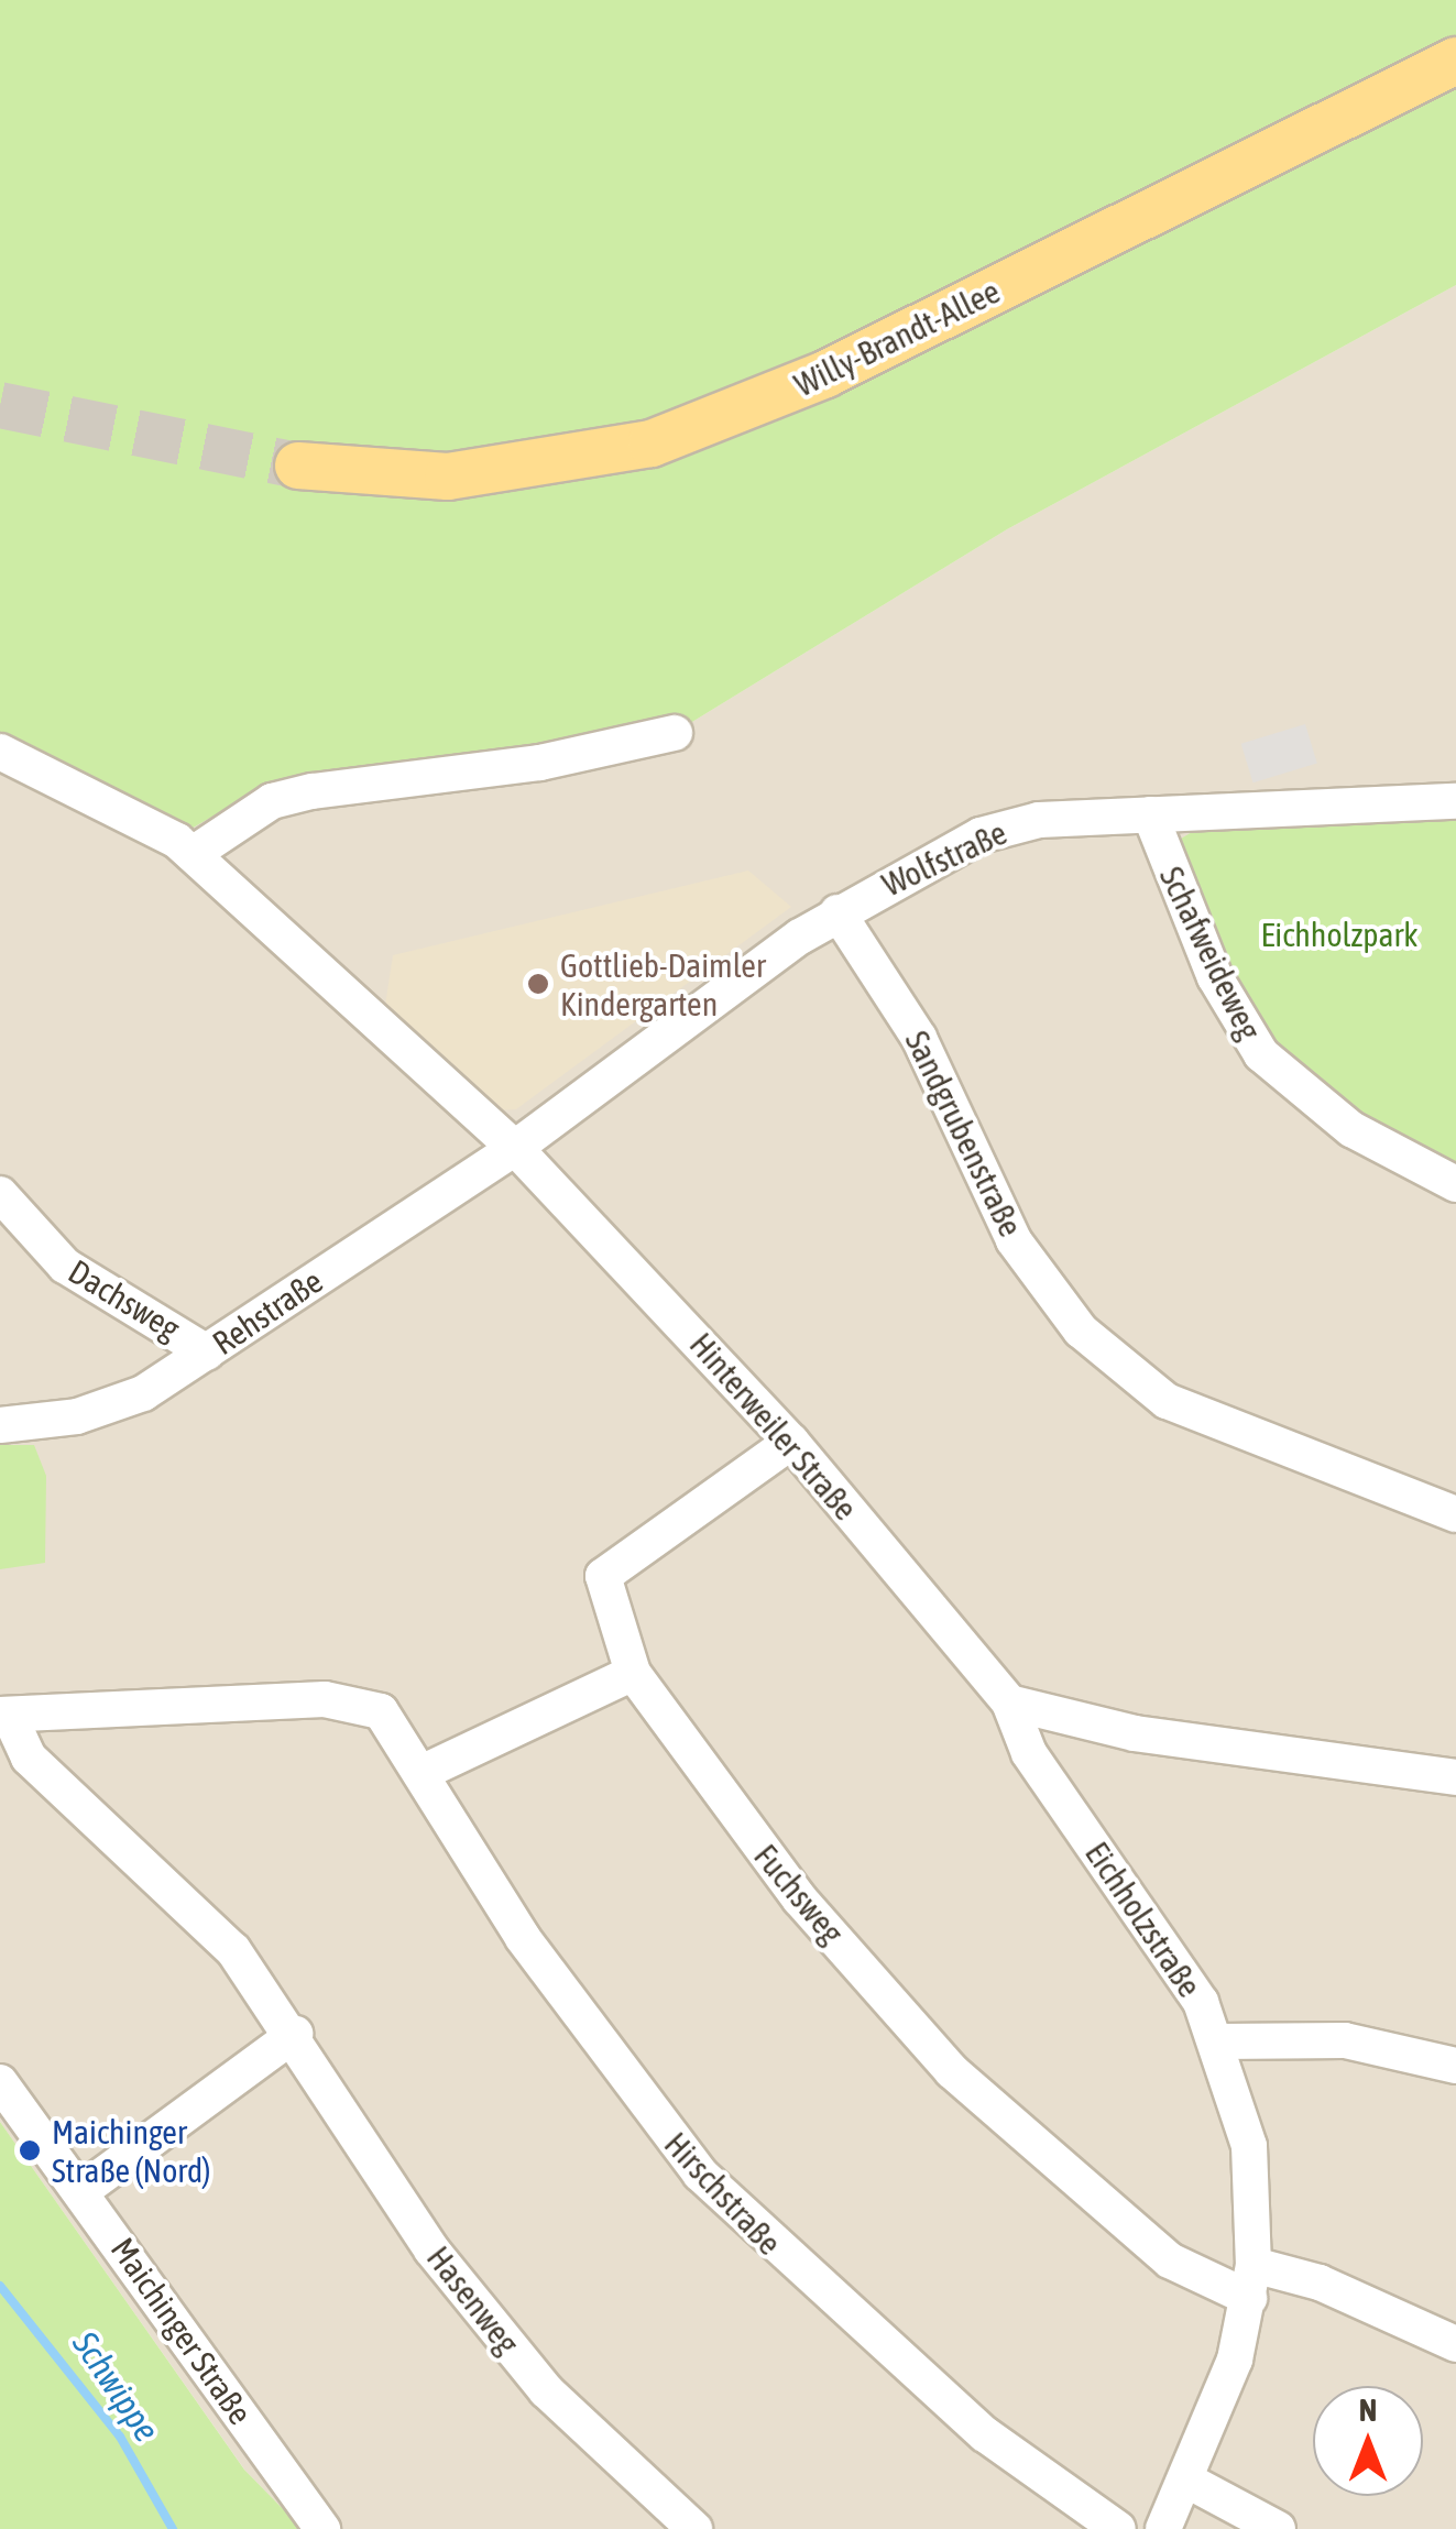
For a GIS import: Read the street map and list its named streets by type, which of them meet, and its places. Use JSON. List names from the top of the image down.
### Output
{
  "streets": {
    "main road": ["Willy-Brandt-Allee"],
    "street": [
      "Wolfstraße",
      "Schafweideweg",
      "Sandgrubenstraße",
      "Dachsweg",
      "Rehstraße",
      "Hinterweiler Straße",
      "Fuchsweg",
      "Eichholzstraße",
      "Hirschstraße",
      "Hasenweg",
      "Maichinger Straße"
    ]
  },
  "crossings": [
    ["Wolfstraße", "Schafweideweg"],
    ["Wolfstraße", "Sandgrubenstraße"],
    ["Wolfstraße", "Rehstraße"],
    ["Wolfstraße", "Hinterweiler Straße"],
    ["Dachsweg", "Rehstraße"],
    ["Rehstraße", "Hinterweiler Straße"],
    ["Hinterweiler Straße", "Fuchsweg"],
    ["Hinterweiler Straße", "Eichholzstraße"],
    ["Fuchsweg", "Eichholzstraße"],
    ["Hirschstraße", "Hasenweg"]
  ],
  "water": ["Schwippe"],
  "parks": ["Eichholzpark"],
  "places": ["Gottlieb-Daimler Kindergarten", "Maichinger Straße (Nord)"],
  "north": "top"
}
